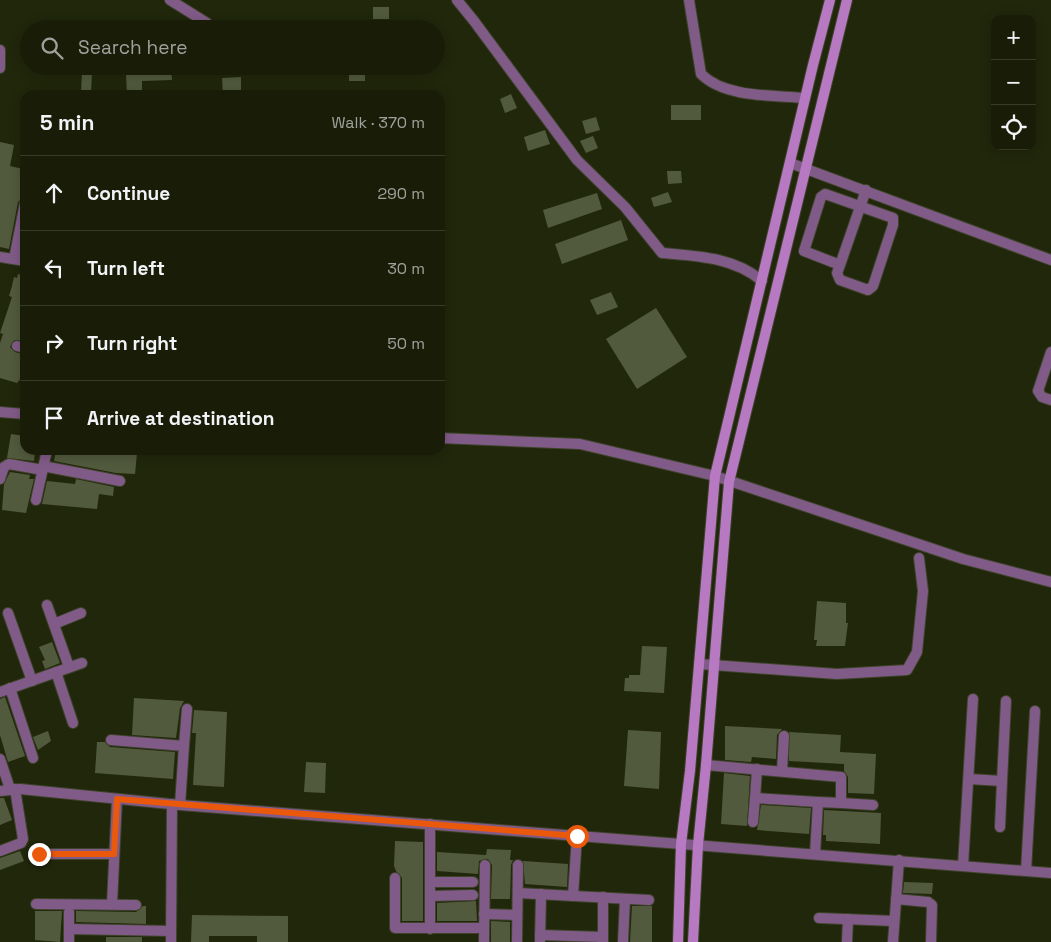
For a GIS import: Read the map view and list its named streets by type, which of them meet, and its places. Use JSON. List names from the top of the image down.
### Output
{
  "page": {
    "map_buttons": ["+", "−"],
    "search": "Search here",
    "heading": ["5 min", "Walk · 370 m"],
    "list": [
      ["Continue", "290 m"],
      ["Turn left", "30 m"],
      ["Turn right", "50 m"],
      "Arrive at destination"
    ]
  }
}
